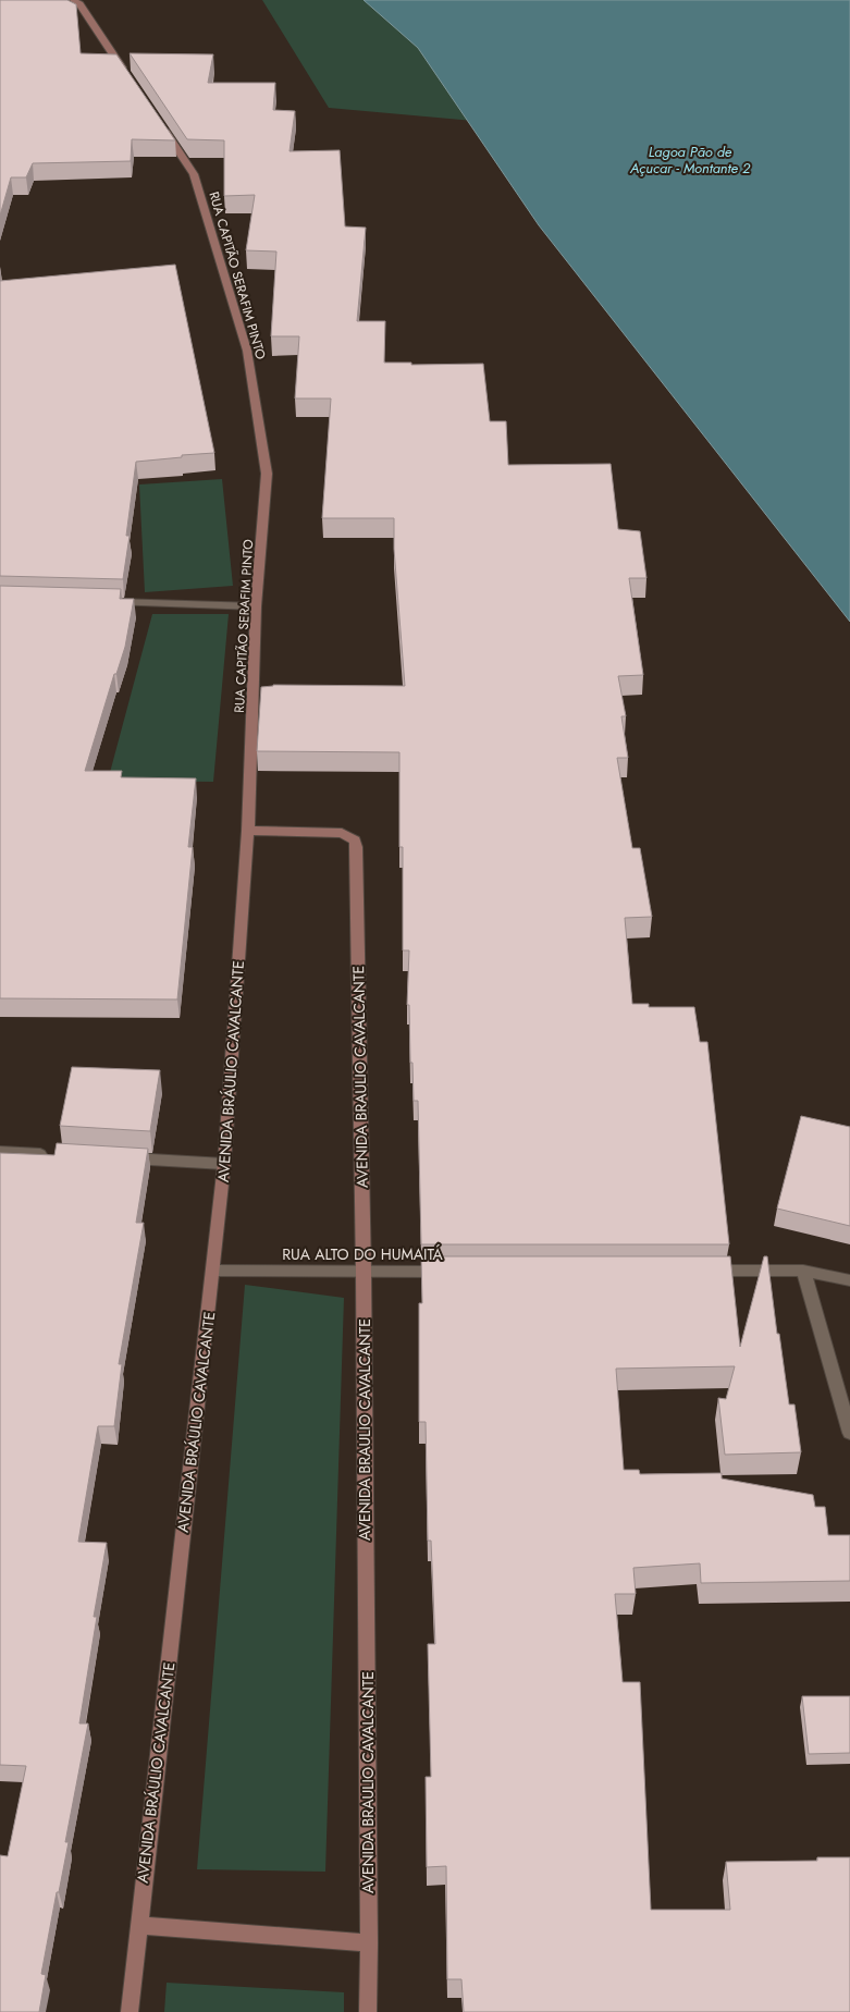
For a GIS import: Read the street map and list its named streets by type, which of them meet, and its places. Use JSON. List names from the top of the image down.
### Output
{
  "streets": {
    "street": [
      "RUA CAPITÃO SERAFIM PINTO",
      "AVENIDA BRÁULIO CAVALCANTE",
      "AVENIDA BRAULIO CAVALCANTE",
      "RUA ALTO DO HUMAITÁ"
    ]
  },
  "crossings": [
    ["RUA CAPITÃO SERAFIM PINTO", "AVENIDA BRÁULIO CAVALCANTE"],
    ["RUA CAPITÃO SERAFIM PINTO", "AVENIDA BRAULIO CAVALCANTE"],
    ["AVENIDA BRÁULIO CAVALCANTE", "AVENIDA BRAULIO CAVALCANTE"],
    ["AVENIDA BRÁULIO CAVALCANTE", "RUA ALTO DO HUMAITÁ"],
    ["AVENIDA BRAULIO CAVALCANTE", "RUA ALTO DO HUMAITÁ"]
  ],
  "water": ["Lagoa Pão de Açucar - Montante 2"]
}
